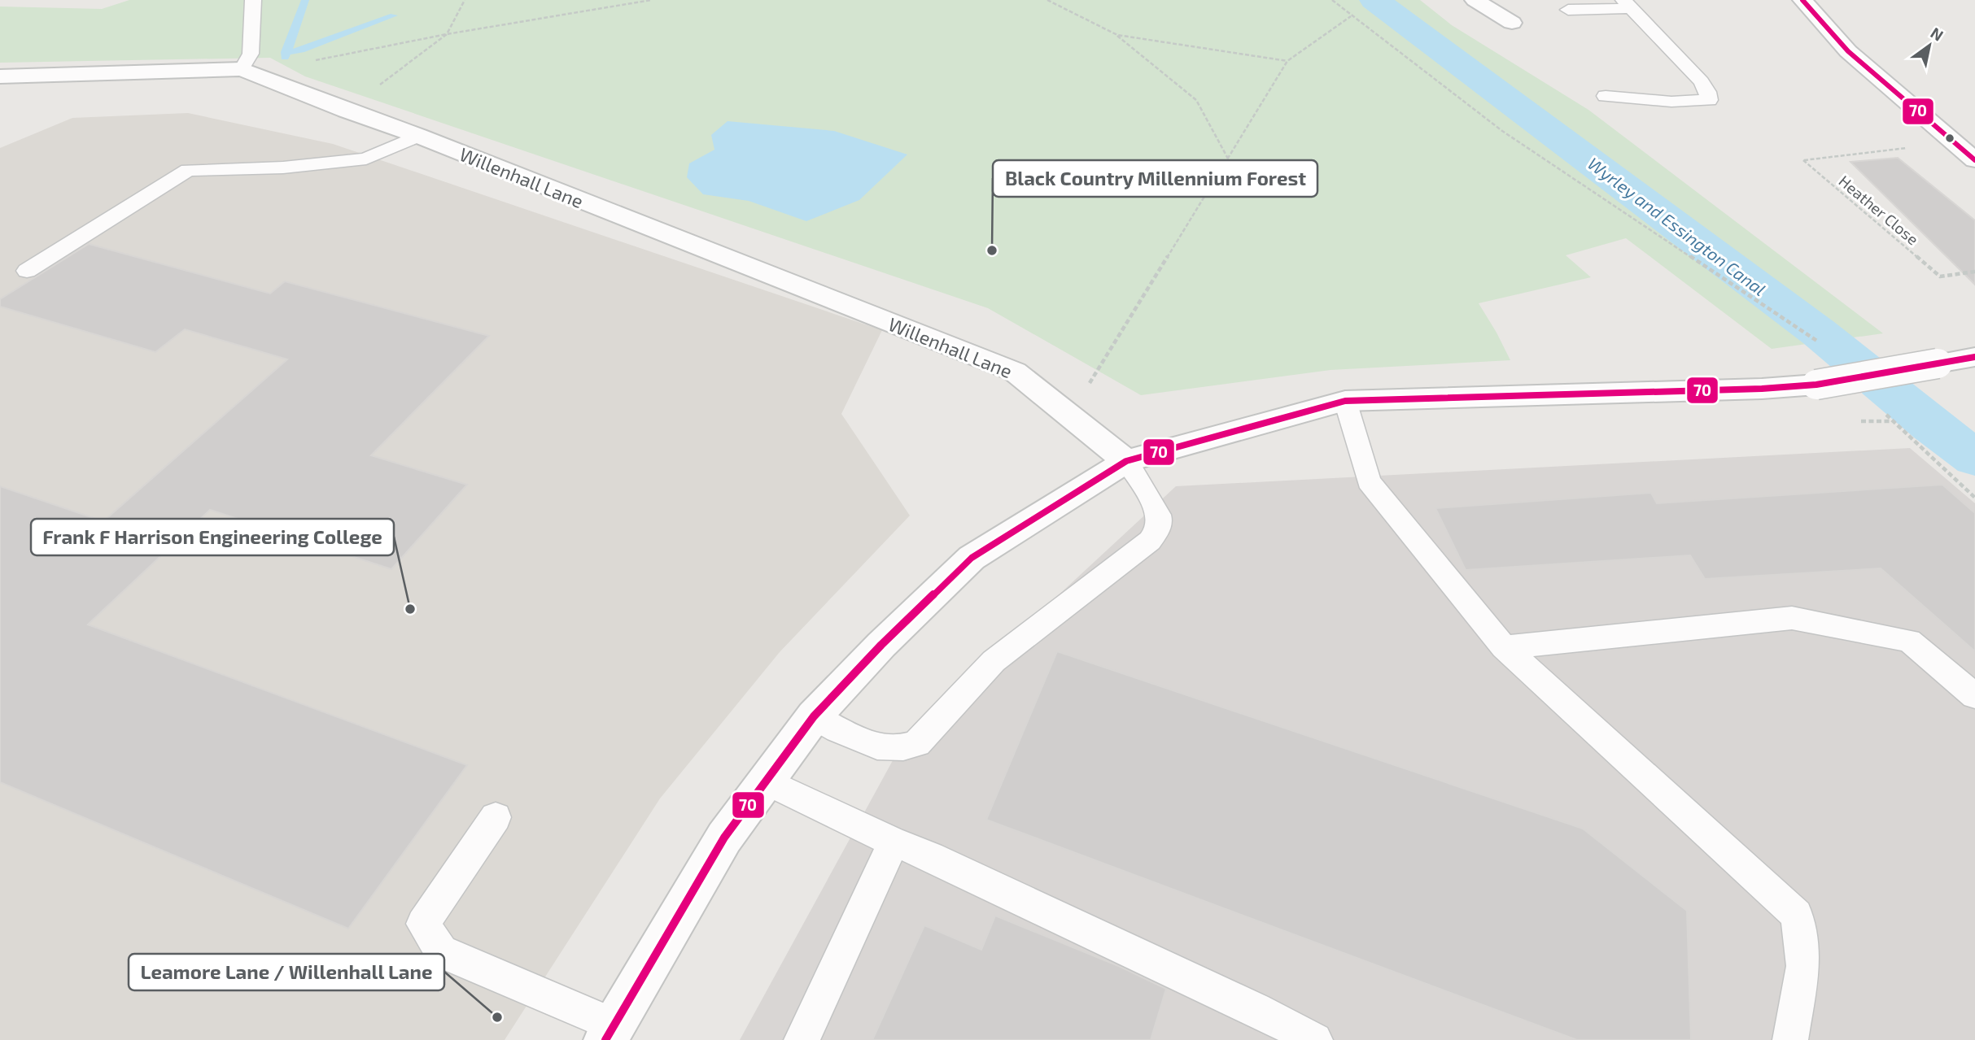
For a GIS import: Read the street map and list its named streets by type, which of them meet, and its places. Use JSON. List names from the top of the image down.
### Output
{
  "streets": {
    "street": ["Willenhall Lane"],
    "path": ["Heather Close"]
  },
  "water": ["Wyrley and Essington Canal"],
  "places": ["Black Country Millennium Forest", "Frank F Harrison Engineering College", "Leamore Lane / Willenhall Lane"],
  "lines": ["transit line 70"],
  "north": "top right"
}
